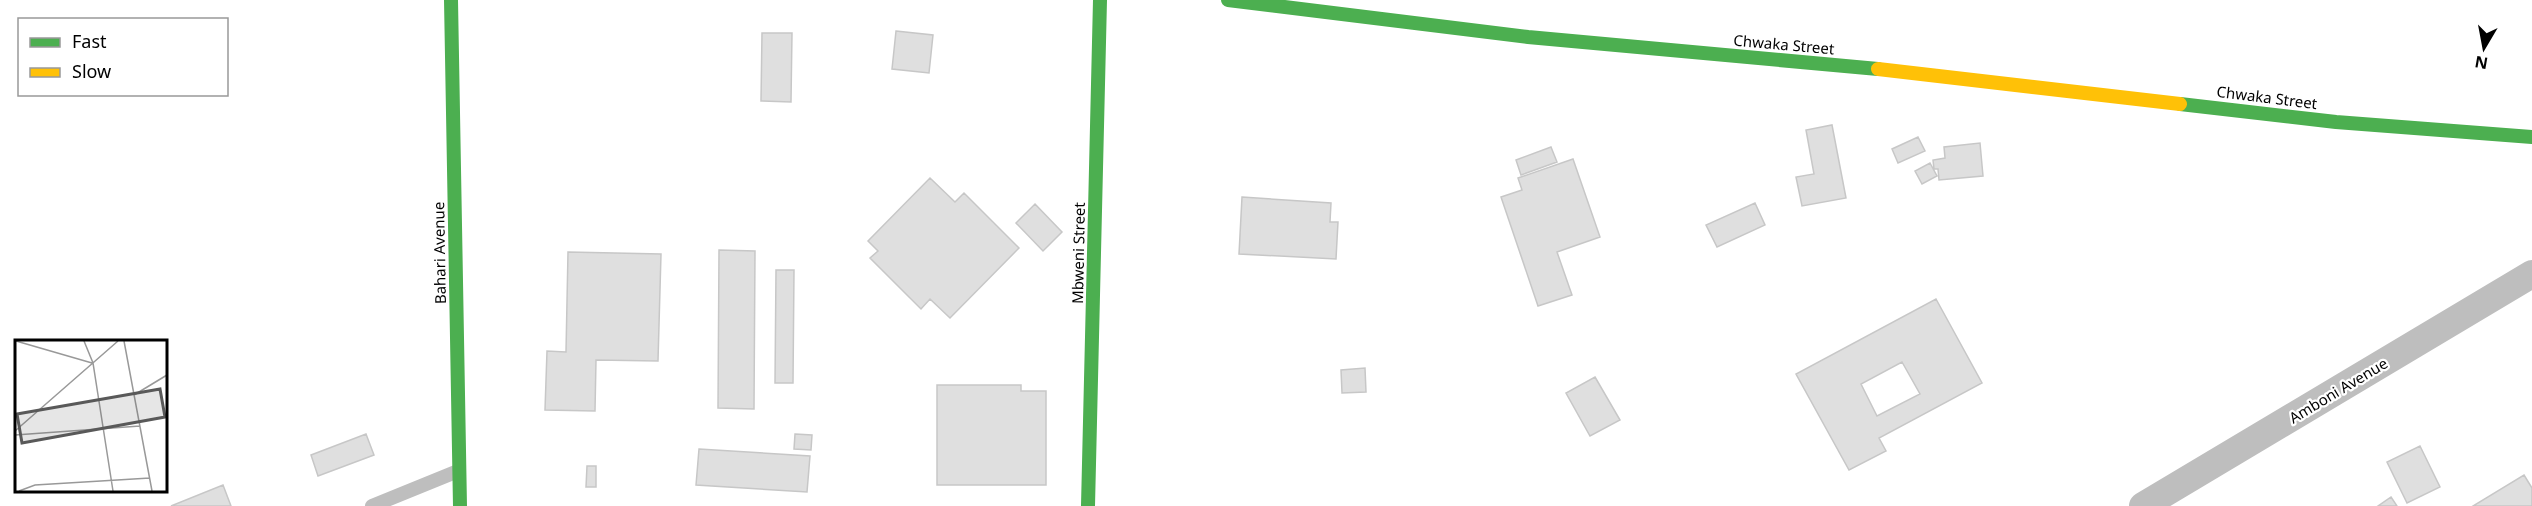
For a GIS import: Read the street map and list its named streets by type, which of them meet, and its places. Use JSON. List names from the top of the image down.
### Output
{
  "streets": {
    "street": [
      "Chwaka Street",
      "Bahari Avenue",
      "Mbweni Street",
      "Amboni Avenue"
    ]
  },
  "legend": ["Fast", "Slow"],
  "north": "bottom"
}
